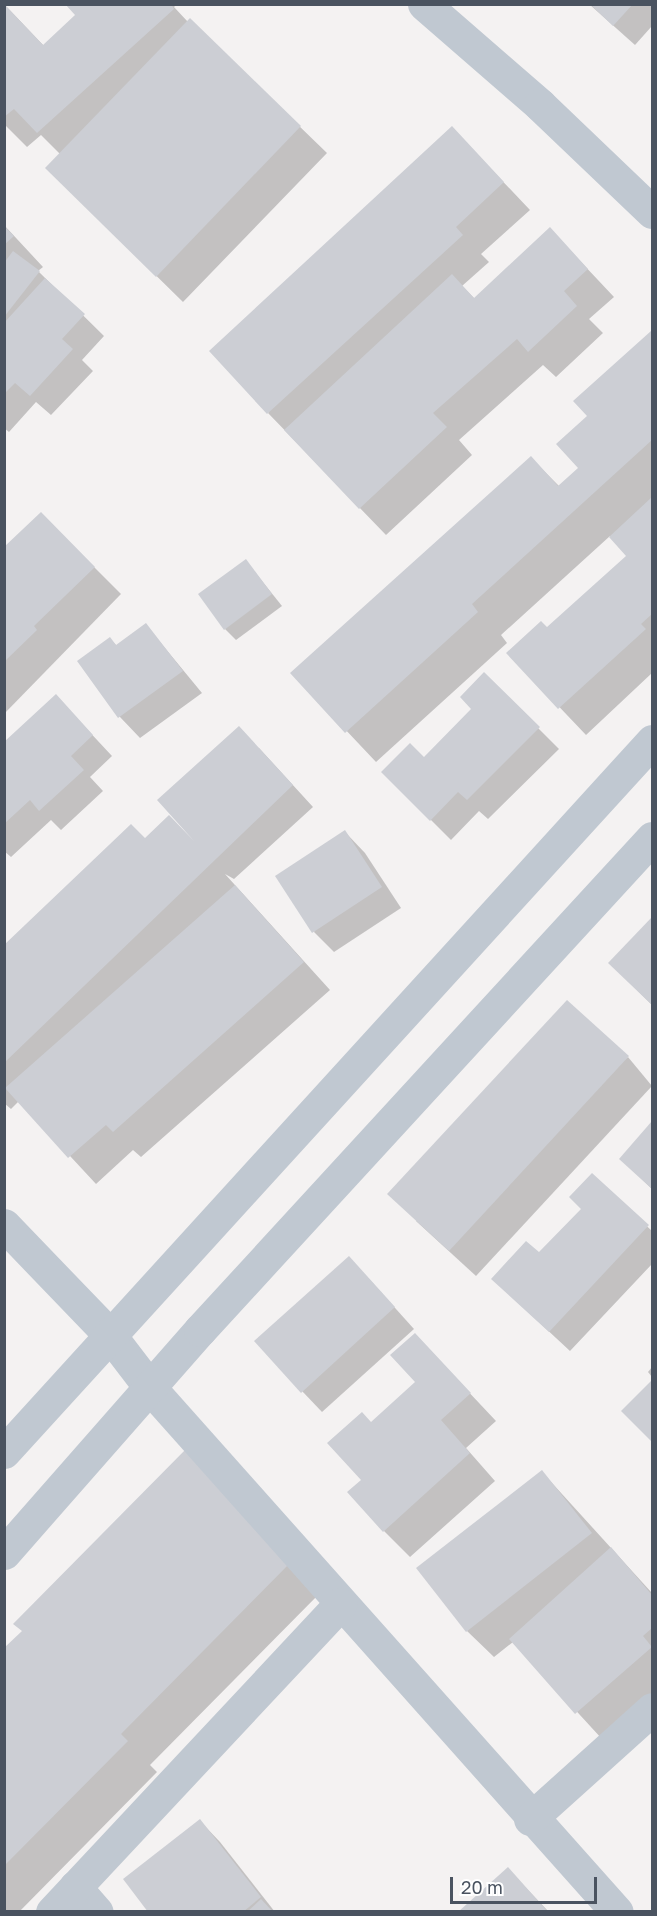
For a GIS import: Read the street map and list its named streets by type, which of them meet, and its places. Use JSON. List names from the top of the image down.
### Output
{
  "scale_bar": "20 m"
}
